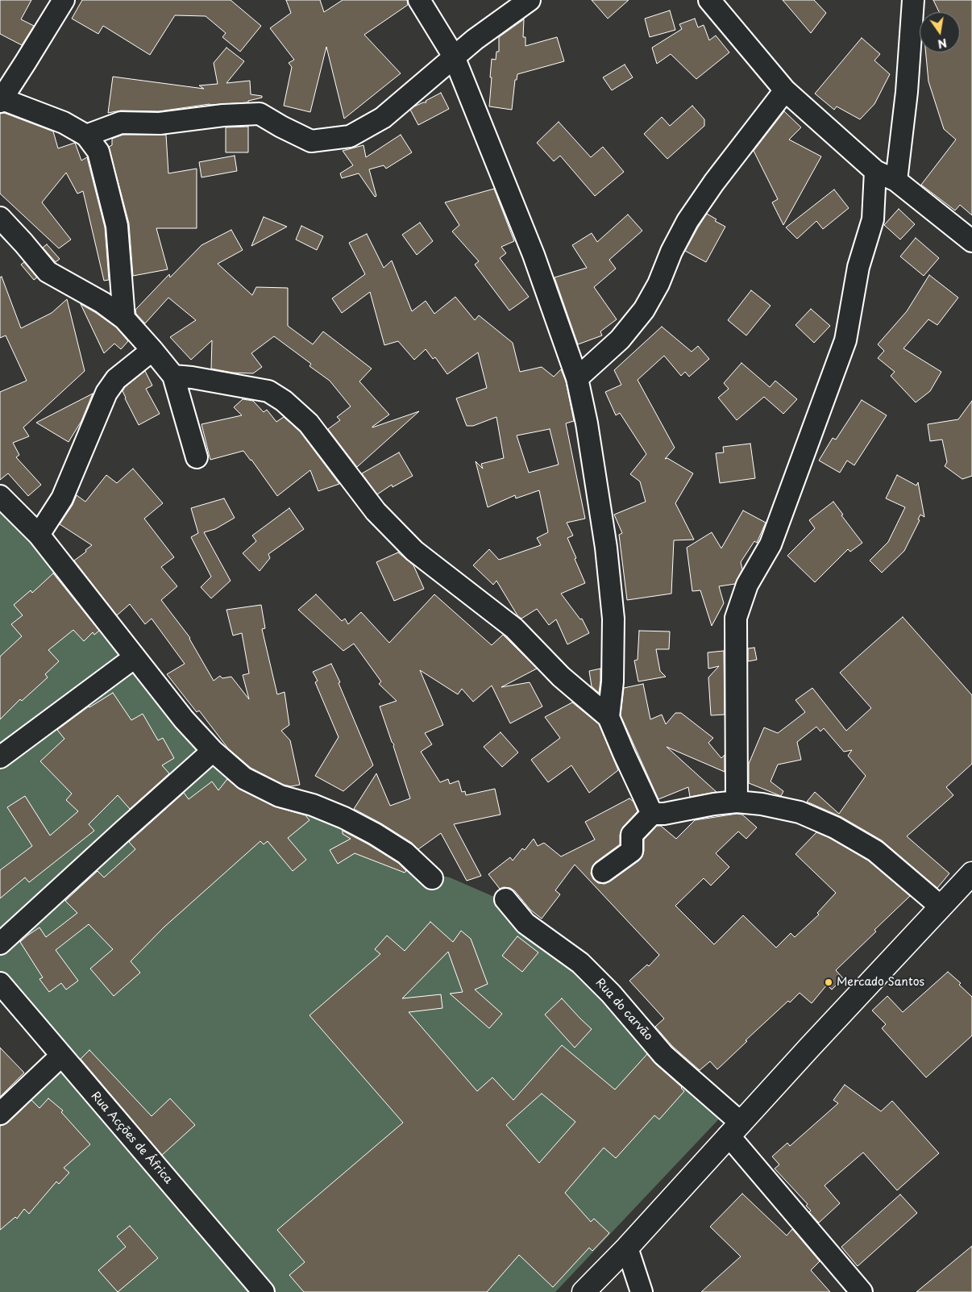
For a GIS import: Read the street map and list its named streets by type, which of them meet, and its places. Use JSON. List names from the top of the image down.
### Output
{
  "streets": {
    "street": ["Rua do carvão", "Rua Acções de África"]
  },
  "places": ["Mercado Santos"],
  "north": "bottom"
}
